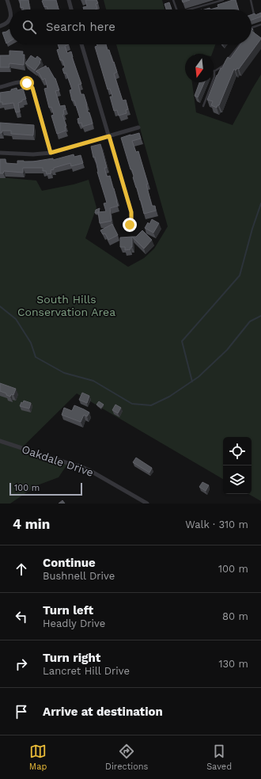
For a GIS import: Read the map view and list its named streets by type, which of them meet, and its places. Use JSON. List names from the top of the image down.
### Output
{
  "streets": {
    "street": ["Oakdale Drive"]
  },
  "parks": ["South Hills Conservation Area"],
  "scale_bar": "100 m",
  "north": "bottom",
  "page": {
    "search": "Search here",
    "scale": "100 m",
    "heading": ["4 min", "Walk · 310 m"],
    "list": [
      ["Continue", "Bushnell Drive", "100 m"],
      ["Turn left", "Headly Drive", "80 m"],
      ["Turn right", "Lancret Hill Drive", "130 m"],
      "Arrive at destination"
    ],
    "nav": ["Map", "Directions", "Saved"]
  }
}
